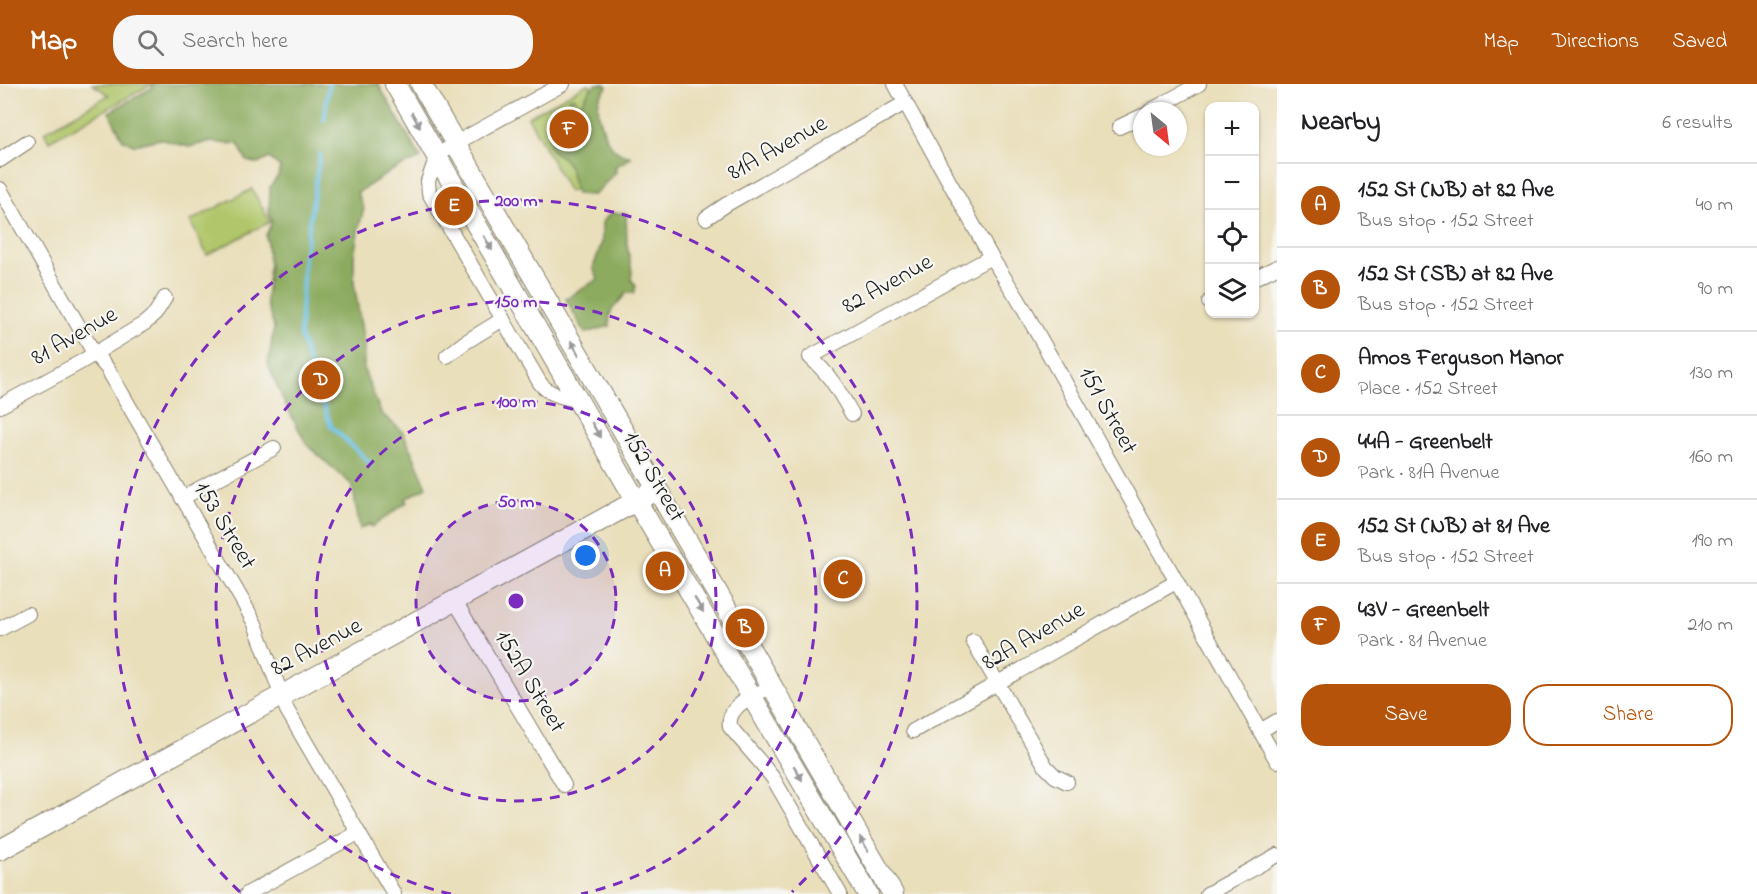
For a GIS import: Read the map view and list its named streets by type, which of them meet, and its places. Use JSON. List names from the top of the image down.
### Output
{
  "streets": {
    "main road": ["82 Avenue", "152 Street"],
    "street": [
      "81A Avenue",
      "81 Avenue",
      "151 Street",
      "153 Street",
      "82A Avenue",
      "152A Street"
    ]
  },
  "crossings": [
    ["81A Avenue", "151 Street"],
    ["82 Avenue", "151 Street"],
    ["82 Avenue", "152 Street"],
    ["82 Avenue", "153 Street"],
    ["82 Avenue", "152A Street"],
    ["81 Avenue", "153 Street"],
    ["151 Street", "82A Avenue"]
  ],
  "north": "bottom right",
  "page": {
    "header": "Map",
    "search": "Search here",
    "nav": ["Map", "Directions", "Saved"],
    "heading": ["Nearby", "6 results"],
    "map_buttons": ["+", "−"],
    "pins": [
      "F",
      "E",
      "D",
      "A",
      "C",
      "B"
    ],
    "list": [
      {
        "mark": "A",
        "name": "152 St (NB) at 82 Ave",
        "note": "Bus stop · 152 Street",
        "value": "40 m"
      },
      {
        "mark": "B",
        "name": "152 St (SB) at 82 Ave",
        "note": "Bus stop · 152 Street",
        "value": "90 m"
      },
      {
        "mark": "C",
        "name": "Amos Ferguson Manor",
        "note": "Place · 152 Street",
        "value": "130 m"
      },
      {
        "mark": "D",
        "name": "44A - Greenbelt",
        "note": "Park · 81A Avenue",
        "value": "160 m"
      },
      {
        "mark": "E",
        "name": "152 St (NB) at 81 Ave",
        "note": "Bus stop · 152 Street",
        "value": "190 m"
      },
      {
        "mark": "F",
        "name": "43V - Greenbelt",
        "note": "Park · 81 Avenue",
        "value": "210 m"
      }
    ],
    "buttons": ["Save", "Share"]
  },
  "rings": [
    "200 m",
    "150 m",
    "100 m",
    "50 m"
  ]
}
